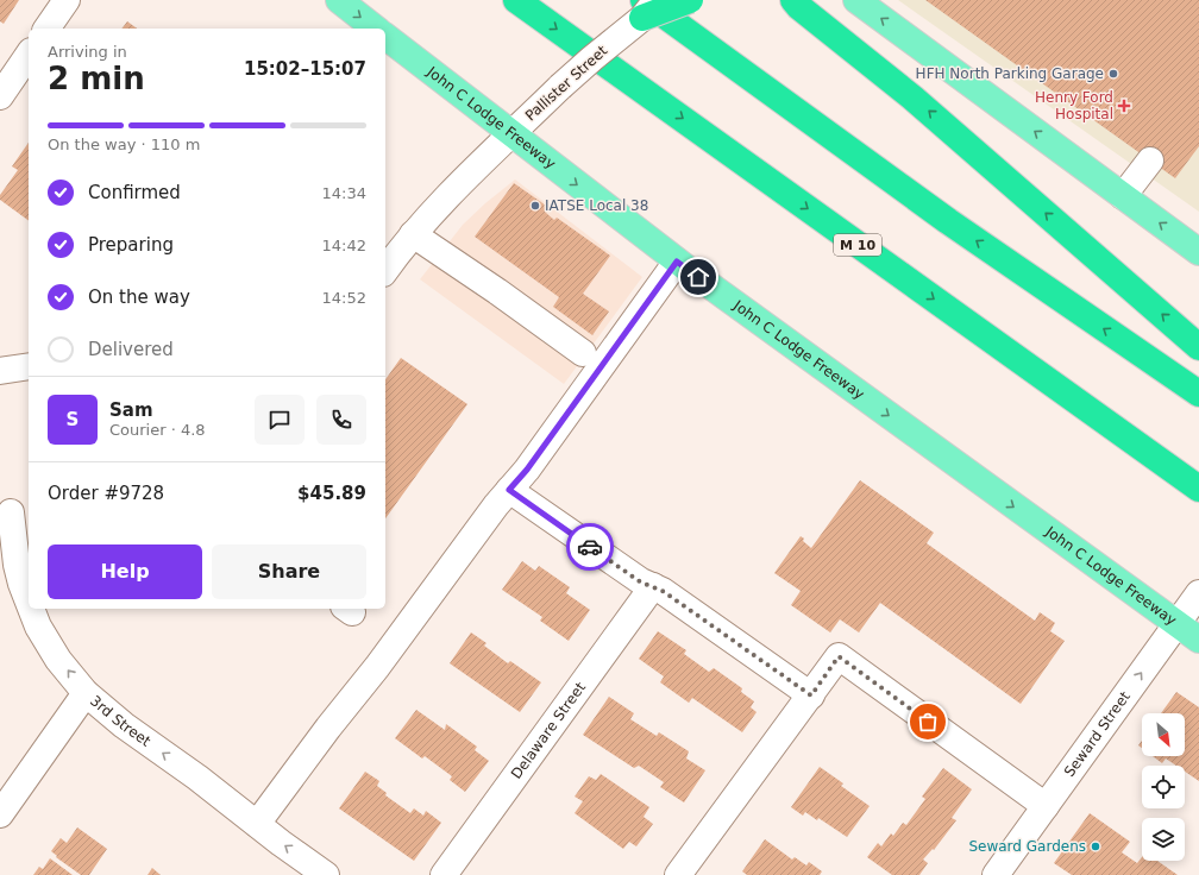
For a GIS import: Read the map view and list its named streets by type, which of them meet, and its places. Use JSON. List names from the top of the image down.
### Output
{
  "streets": {
    "highway": ["M 10"],
    "main road": ["John C Lodge Freeway"],
    "street": [
      "Pallister Street",
      "3rd Street",
      "Delaware Street",
      "Seward Street"
    ]
  },
  "crossings": [
    ["Pallister Street", "John C Lodge Freeway"],
    ["John C Lodge Freeway", "Seward Street"]
  ],
  "one_way": ["John C Lodge Freeway", "3rd Street", "Seward Street"],
  "places": {
    "other": ["HFH North Parking Garage", "IATSE Local 38", "Seward Gardens"],
    "health": ["Henry Ford Hospital"]
  },
  "north": "bottom right",
  "page": {
    "heading": ["2 min", "Arriving in", "15:02–15:07"],
    "panel": [
      "Sam",
      "Courier · 4.8",
      "Order #9728",
      "$45.89"
    ],
    "bar": "On the way · 110 m",
    "list": [
      ["Confirmed", "14:34"],
      ["Preparing", "14:42"],
      ["On the way", "14:52"],
      "Delivered"
    ],
    "round": "S",
    "buttons": ["Help", "Share"]
  }
}
